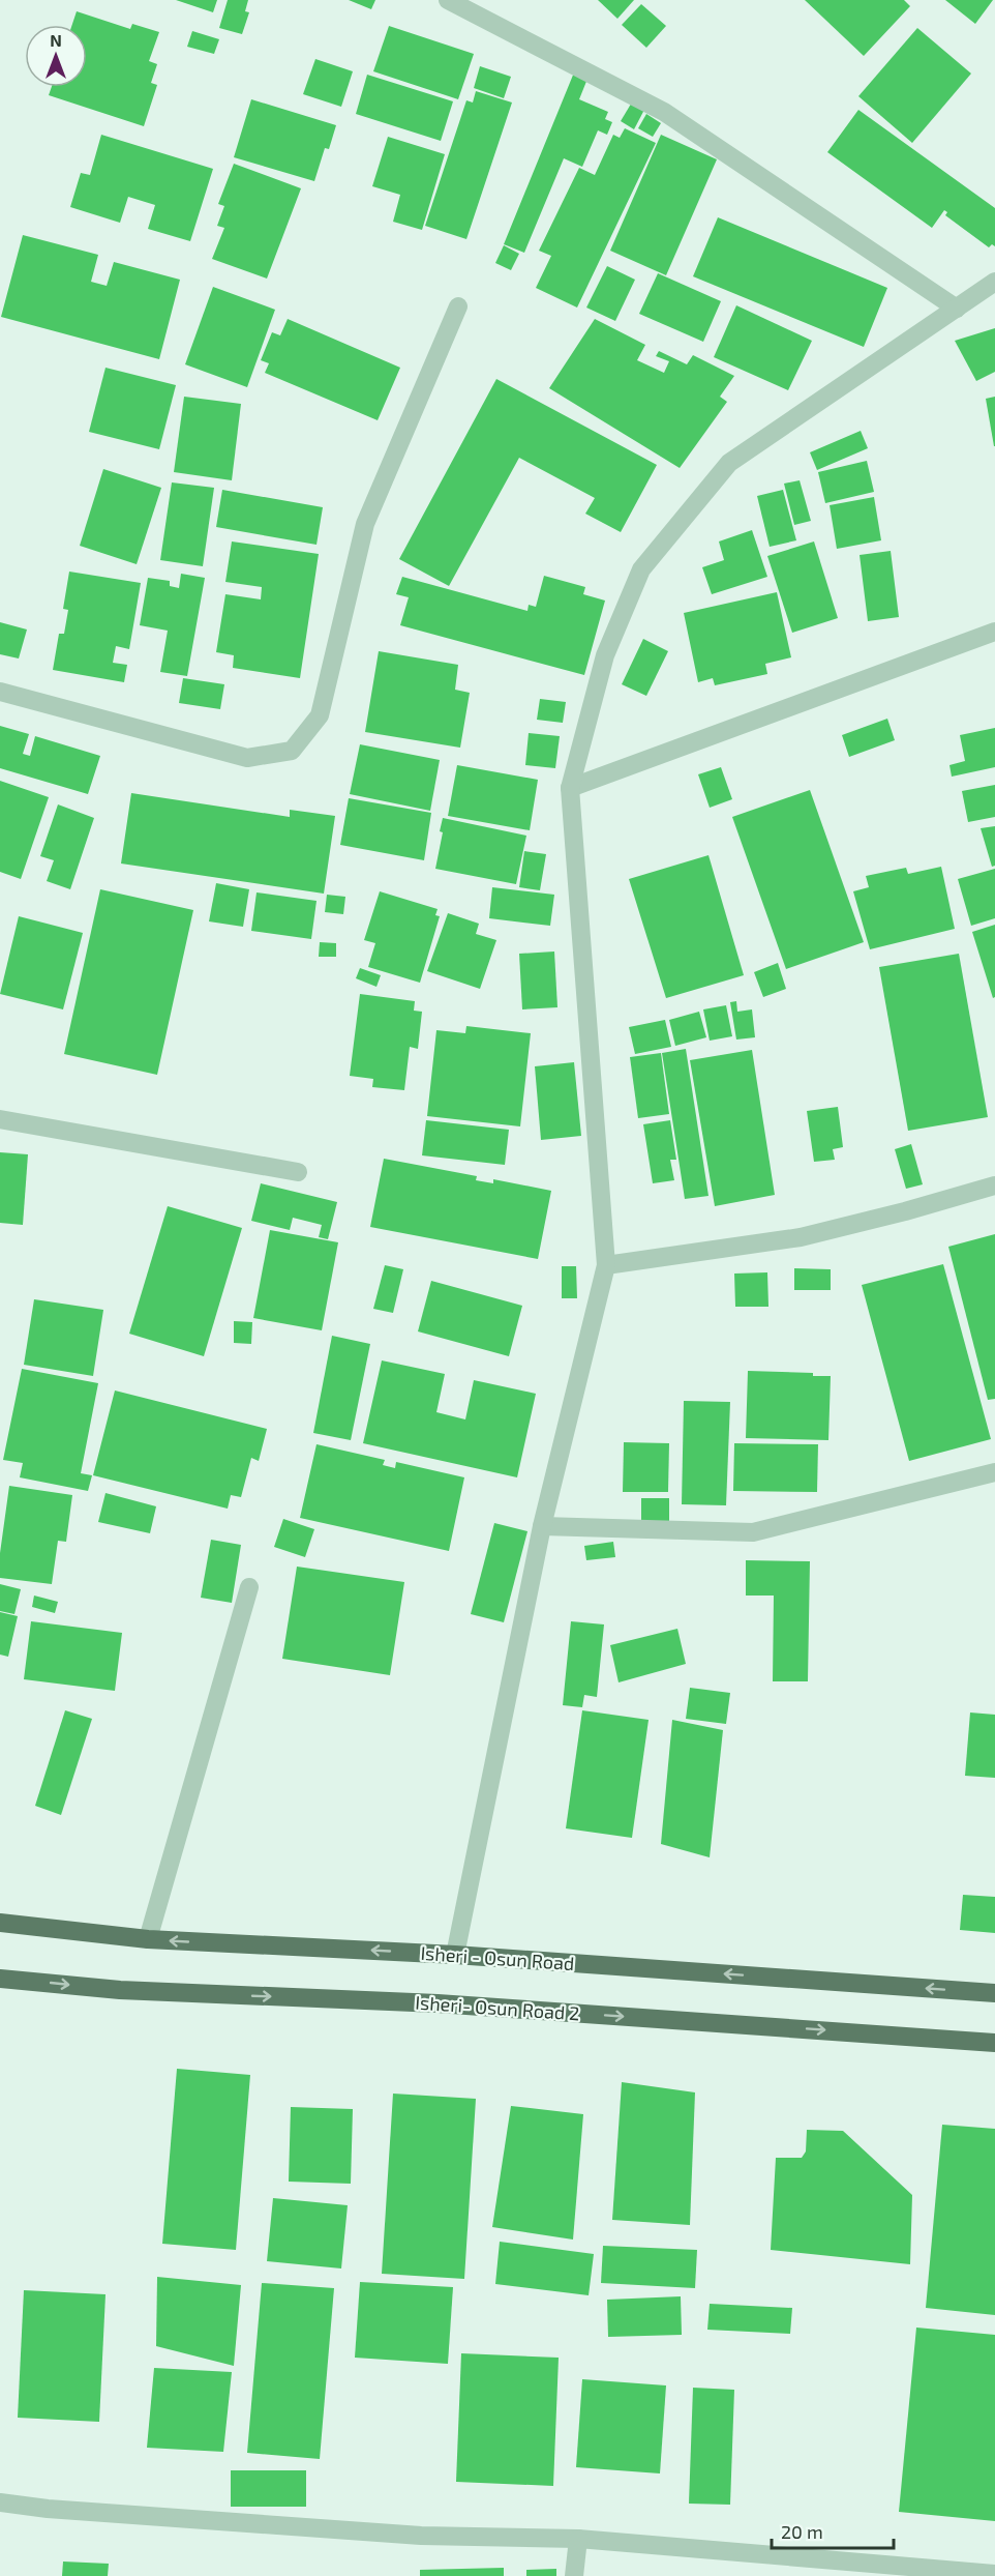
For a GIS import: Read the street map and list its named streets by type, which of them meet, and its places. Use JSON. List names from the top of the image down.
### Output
{
  "streets": {
    "main road": ["Isheri - Osun Road", "Isheri- Osun Road 2"]
  },
  "one_way": ["Isheri - Osun Road", "Isheri- Osun Road 2"],
  "scale_bar": "20 m",
  "north": "top"
}
